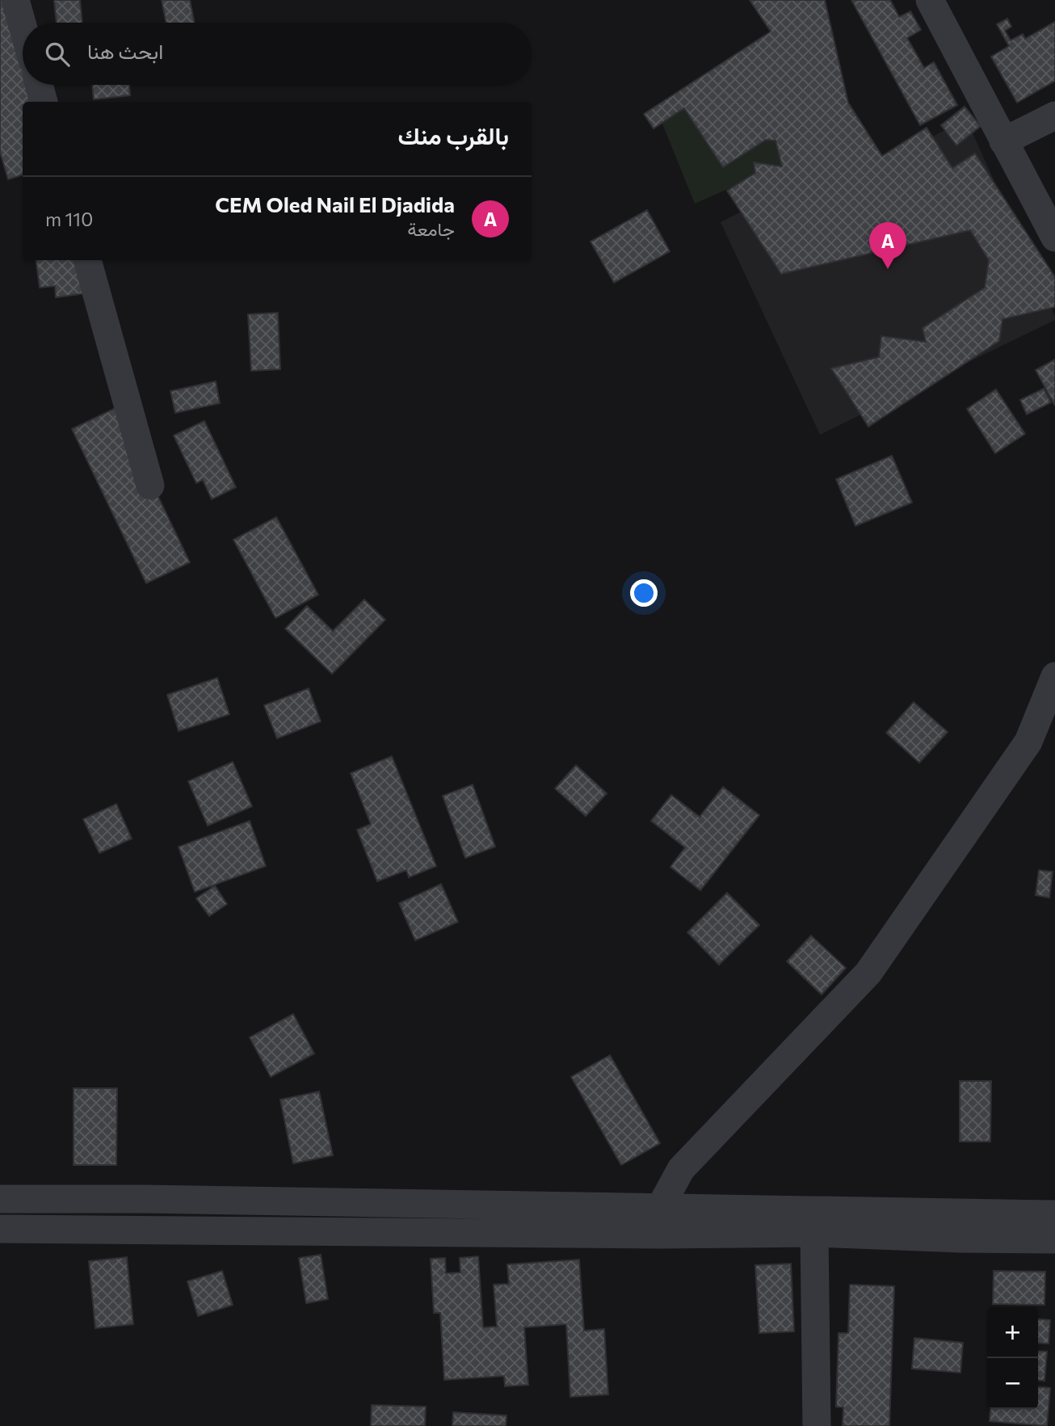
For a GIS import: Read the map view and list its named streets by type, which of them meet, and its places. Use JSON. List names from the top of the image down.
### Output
{
  "page": {
    "search": "ابحث هنا",
    "heading": "بالقرب منك",
    "list": [
      {
        "mark": "A",
        "name": "CEM Oled Nail El Djadida",
        "note": "جامعة",
        "value": "110 m"
      }
    ],
    "pins": "A",
    "map_buttons": ["+", "−"]
  }
}
